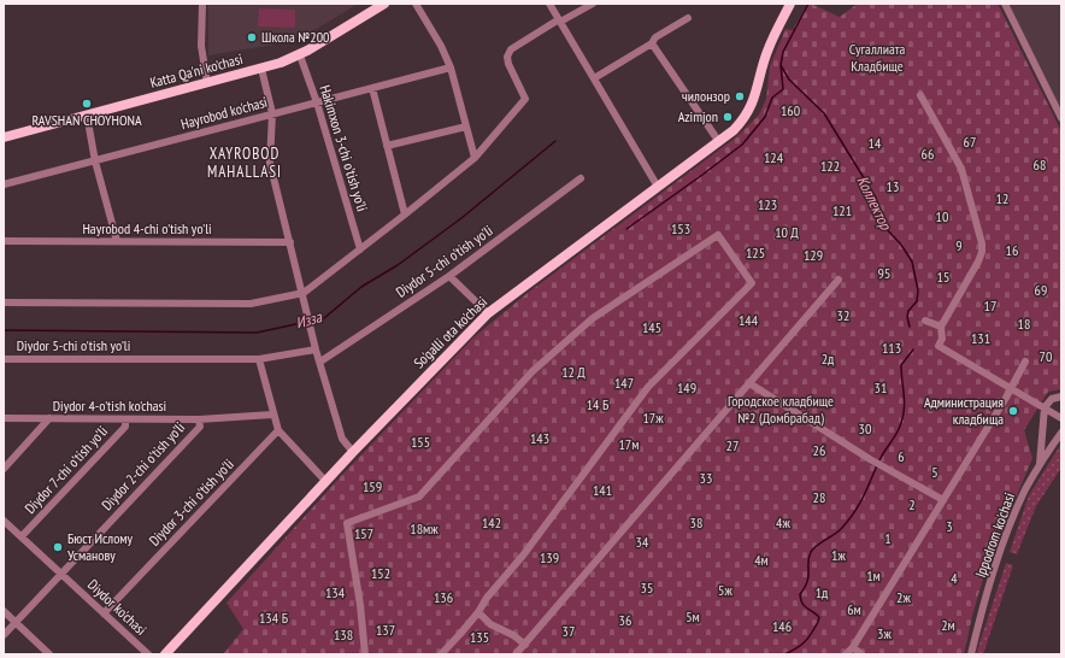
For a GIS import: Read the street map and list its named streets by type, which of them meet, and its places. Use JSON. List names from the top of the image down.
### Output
{
  "streets": {
    "main road": ["Katta Qa'ni ko'chasi", "So'galli ota ko'chasi"],
    "street": [
      "Hayrobod ko'chasi",
      "Hakimxon 3-chi o'tish yo'li",
      "Hayrobod 4-chi o'tish yo'li",
      "Diydor 5-chi o'tish yo'li",
      "Diydor 4-o'tish ko'chasi",
      "Diydor 2-chi o'tish yo'li",
      "Diydor 7-chi o'tish yo'li",
      "Diydor 3-chi o'tish yo'li",
      "Ippodrom ko'chasi",
      "Diydor ko'chasi"
    ]
  },
  "crossings": [
    ["Katta Qa'ni ko'chasi", "Hakimxon 3-chi o'tish yo'li"],
    ["Hayrobod ko'chasi", "Hakimxon 3-chi o'tish yo'li"],
    ["Diydor 4-o'tish ko'chasi", "Diydor 2-chi o'tish yo'li"],
    ["Diydor 4-o'tish ko'chasi", "Diydor 7-chi o'tish yo'li"],
    ["Diydor 2-chi o'tish yo'li", "Diydor ko'chasi"],
    ["Diydor 7-chi o'tish yo'li", "Diydor ko'chasi"],
    ["Diydor 3-chi o'tish yo'li", "Diydor ko'chasi"]
  ],
  "districts": ["XAYROBOD MAHALLASI"],
  "water": ["Коллектор", "Изза"],
  "parks": [
    "Сугаллиата Кладбище",
    "160",
    "67",
    "14",
    "66",
    "124",
    "68",
    "122",
    "13",
    "12",
    "123",
    "121",
    "10",
    "153",
    "10 Д",
    "9",
    "16",
    "125",
    "129",
    "95",
    "15",
    "69",
    "17",
    "32",
    "144",
    "18",
    "145",
    "131",
    "113",
    "70",
    "2д",
    "12 Д",
    "147",
    "149",
    "31",
    "Городское кладбище №2 (Домбрабад)",
    "14 Б",
    "17ж",
    "30",
    "143",
    "155",
    "17м",
    "27",
    "26",
    "6",
    "5",
    "33",
    "159",
    "141",
    "28",
    "2",
    "142",
    "38",
    "4ж",
    "3",
    "18мж",
    "157",
    "1",
    "34",
    "1ж",
    "139",
    "4м",
    "152",
    "1м",
    "4",
    "35",
    "5ж",
    "134",
    "1д",
    "136",
    "2ж",
    "6м",
    "5м",
    "134 Б",
    "36",
    "2м",
    "146",
    "137",
    "37",
    "3ж",
    "138",
    "135"
  ],
  "places": [
    "Школа №200",
    "чилонзор",
    "RAVSHAN CHOYHONA",
    "Azimjon",
    "Администрация кладбища",
    "Бюст Ислому Усманову"
  ]
}
